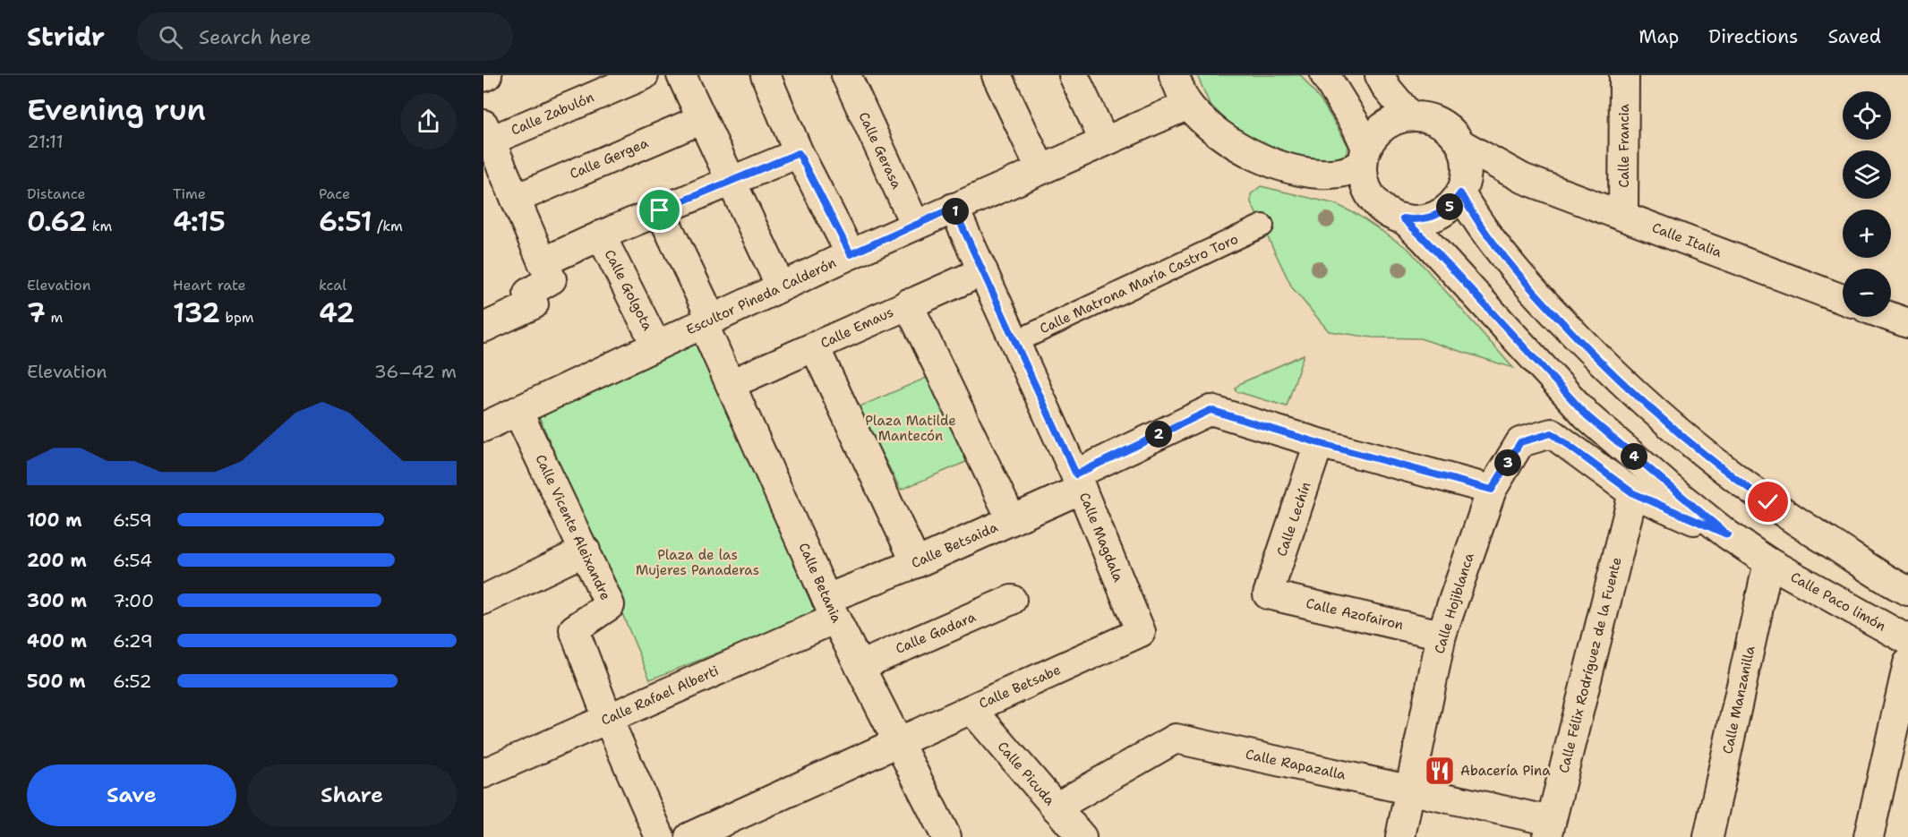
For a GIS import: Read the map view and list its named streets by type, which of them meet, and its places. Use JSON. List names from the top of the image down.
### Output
{
  "streets": {
    "street": [
      "Calle Zabulón",
      "Calle Francia",
      "Calle Gerasa",
      "Calle Gergea",
      "Calle Italia",
      "Calle Matrona María Castro Toro",
      "Calle Golgota",
      "Escultor Pineda Calderón",
      "Calle Emaus",
      "Calle Lechín",
      "Calle Vicente Aleixandre",
      "Calle Magdala",
      "Calle Betsaida",
      "Calle Betania",
      "Calle Paco limón",
      "Calle Hojiblanca",
      "Calle Azofairon",
      "Calle Gadara",
      "Calle Félix Rodríguez de la Fuente",
      "Calle Betsabe",
      "Calle Rafael Alberti",
      "Calle Manzanilla",
      "Calle Rapazalla",
      "Calle Picuda"
    ]
  },
  "crossings": [
    ["Calle Francia", "Calle Italia"],
    ["Calle Gerasa", "Escultor Pineda Calderón"],
    ["Calle Matrona María Castro Toro", "Calle Magdala"],
    ["Calle Golgota", "Escultor Pineda Calderón"],
    ["Escultor Pineda Calderón", "Calle Vicente Aleixandre"],
    ["Escultor Pineda Calderón", "Calle Magdala"],
    ["Escultor Pineda Calderón", "Calle Betania"],
    ["Calle Emaus", "Calle Magdala"],
    ["Calle Emaus", "Calle Betania"],
    ["Calle Lechín", "Calle Betsaida"],
    ["Calle Lechín", "Calle Azofairon"],
    ["Calle Vicente Aleixandre", "Calle Rafael Alberti"],
    ["Calle Magdala", "Calle Betsaida"],
    ["Calle Magdala", "Calle Betsabe"],
    ["Calle Betsaida", "Calle Betania"],
    ["Calle Betsaida", "Calle Hojiblanca"],
    ["Calle Betsaida", "Calle Rafael Alberti"],
    ["Calle Betania", "Calle Gadara"],
    ["Calle Betania", "Calle Betsabe"],
    ["Calle Betania", "Calle Rafael Alberti"],
    ["Calle Paco limón", "Calle Manzanilla"],
    ["Calle Hojiblanca", "Calle Azofairon"],
    ["Calle Hojiblanca", "Calle Félix Rodríguez de la Fuente"],
    ["Calle Hojiblanca", "Calle Rapazalla"],
    ["Calle Félix Rodríguez de la Fuente", "Calle Rapazalla"],
    ["Calle Betsabe", "Calle Picuda"],
    ["Calle Rapazalla", "Calle Picuda"]
  ],
  "parks": ["Plaza Matilde Mantecón", "Plaza de las Mujeres Panaderas"],
  "places": {
    "restaurant": ["Abacería Pina"]
  },
  "page": {
    "header": "Stridr",
    "search": "Search here",
    "nav": ["Map", "Directions", "Saved"],
    "heading": ["Evening run", "21:11"],
    "map_buttons": ["+", "−"],
    "stats": [
      ["Distance", "0.62 km"],
      ["Time", "4:15"],
      ["Pace", "6:51 /km"],
      ["Elevation", "7 m"],
      ["Heart rate", "132 bpm"],
      ["kcal", "42"]
    ],
    "pins": [
      "5",
      "1",
      "2",
      "4",
      "3"
    ],
    "chart": ["Elevation", "36–42 m"],
    "list": [
      {
        "name": "100 m",
        "note": "6:59"
      },
      {
        "name": "200 m",
        "note": "6:54"
      },
      {
        "name": "300 m",
        "note": "7:00"
      },
      {
        "name": "400 m",
        "note": "6:29"
      },
      {
        "name": "500 m",
        "note": "6:52"
      }
    ],
    "buttons": ["Save", "Share"]
  }
}
